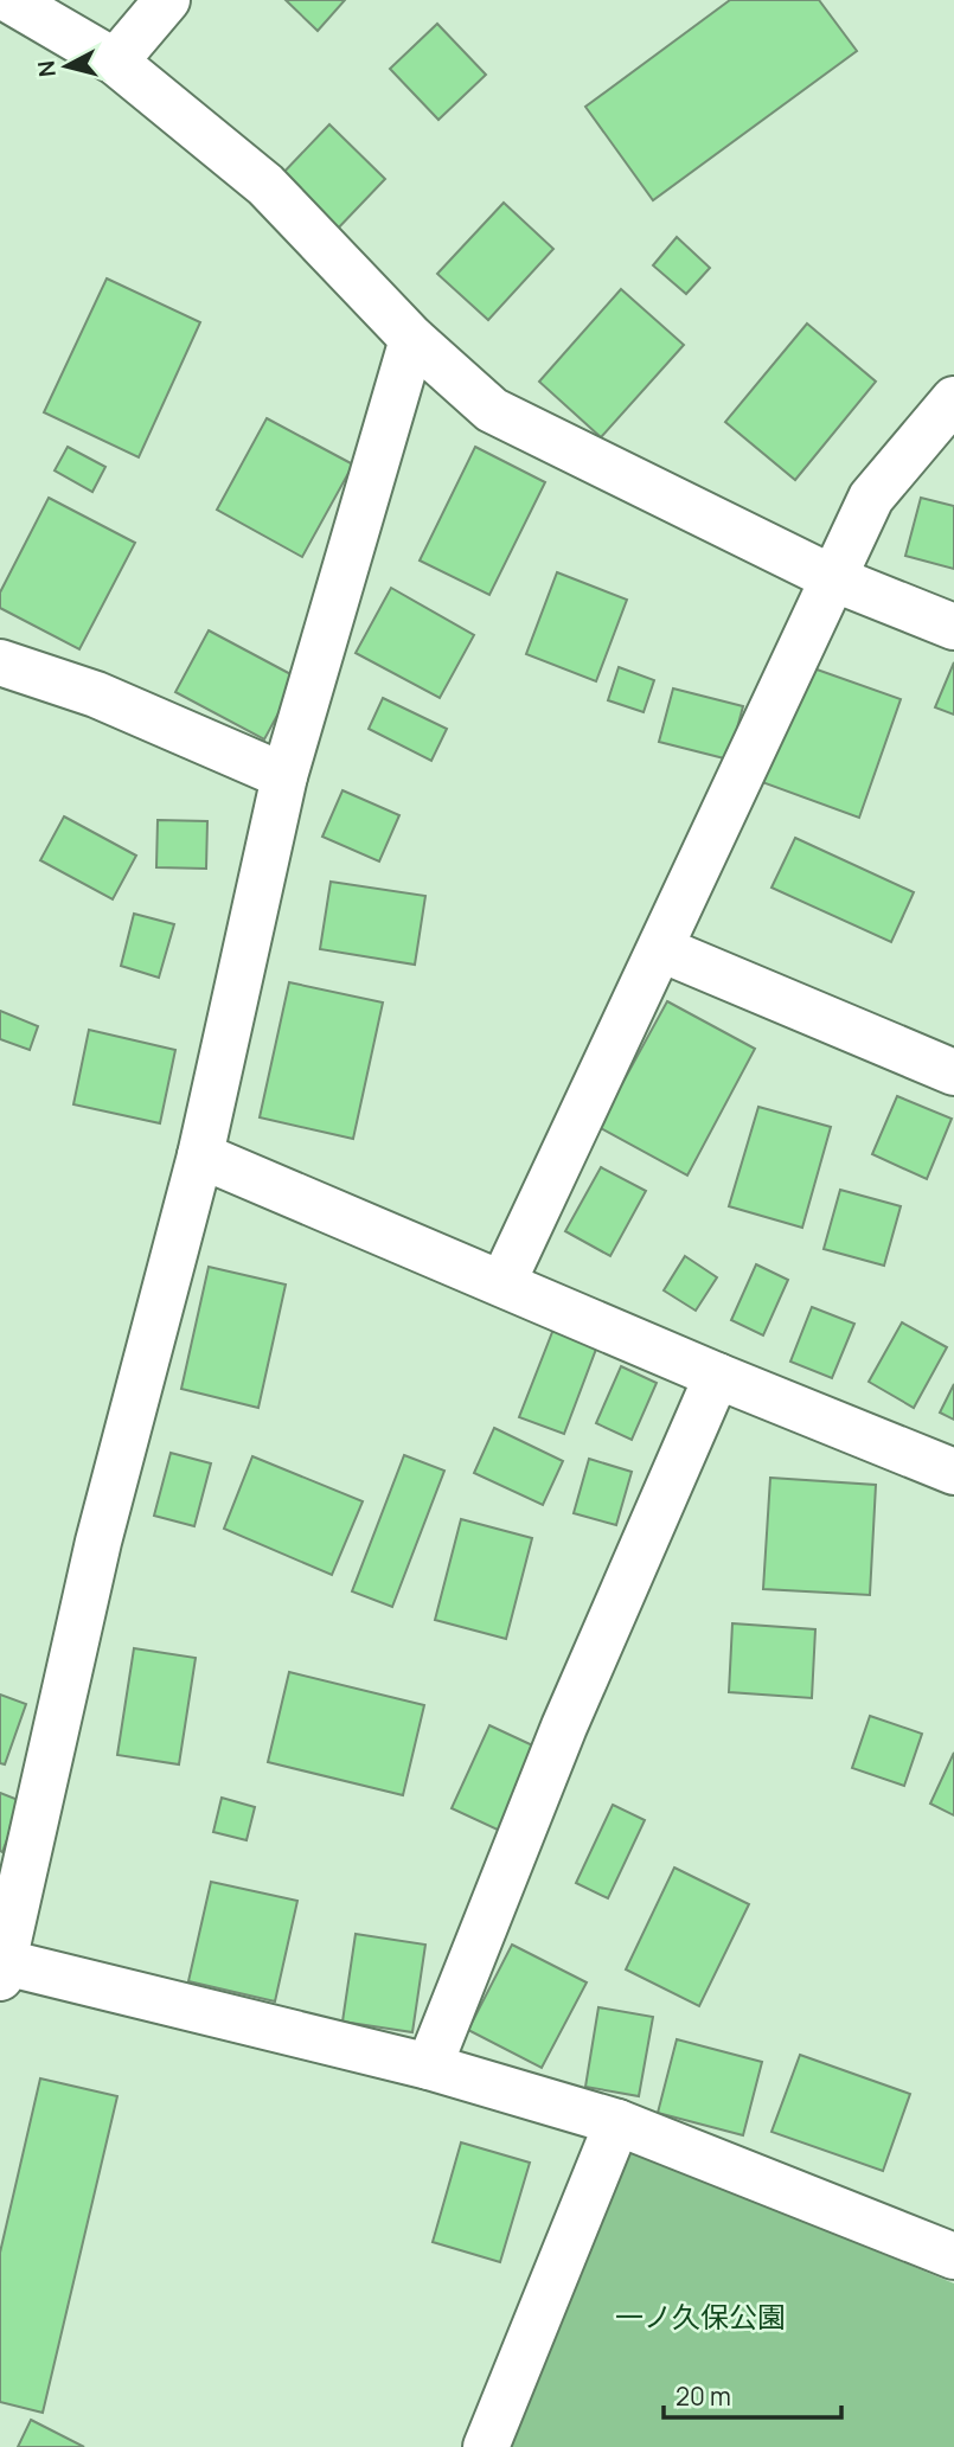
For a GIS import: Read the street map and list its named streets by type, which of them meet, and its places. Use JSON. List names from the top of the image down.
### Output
{
  "parks": ["一ノ久保公園"],
  "scale_bar": "20 m",
  "north": "left"
}
